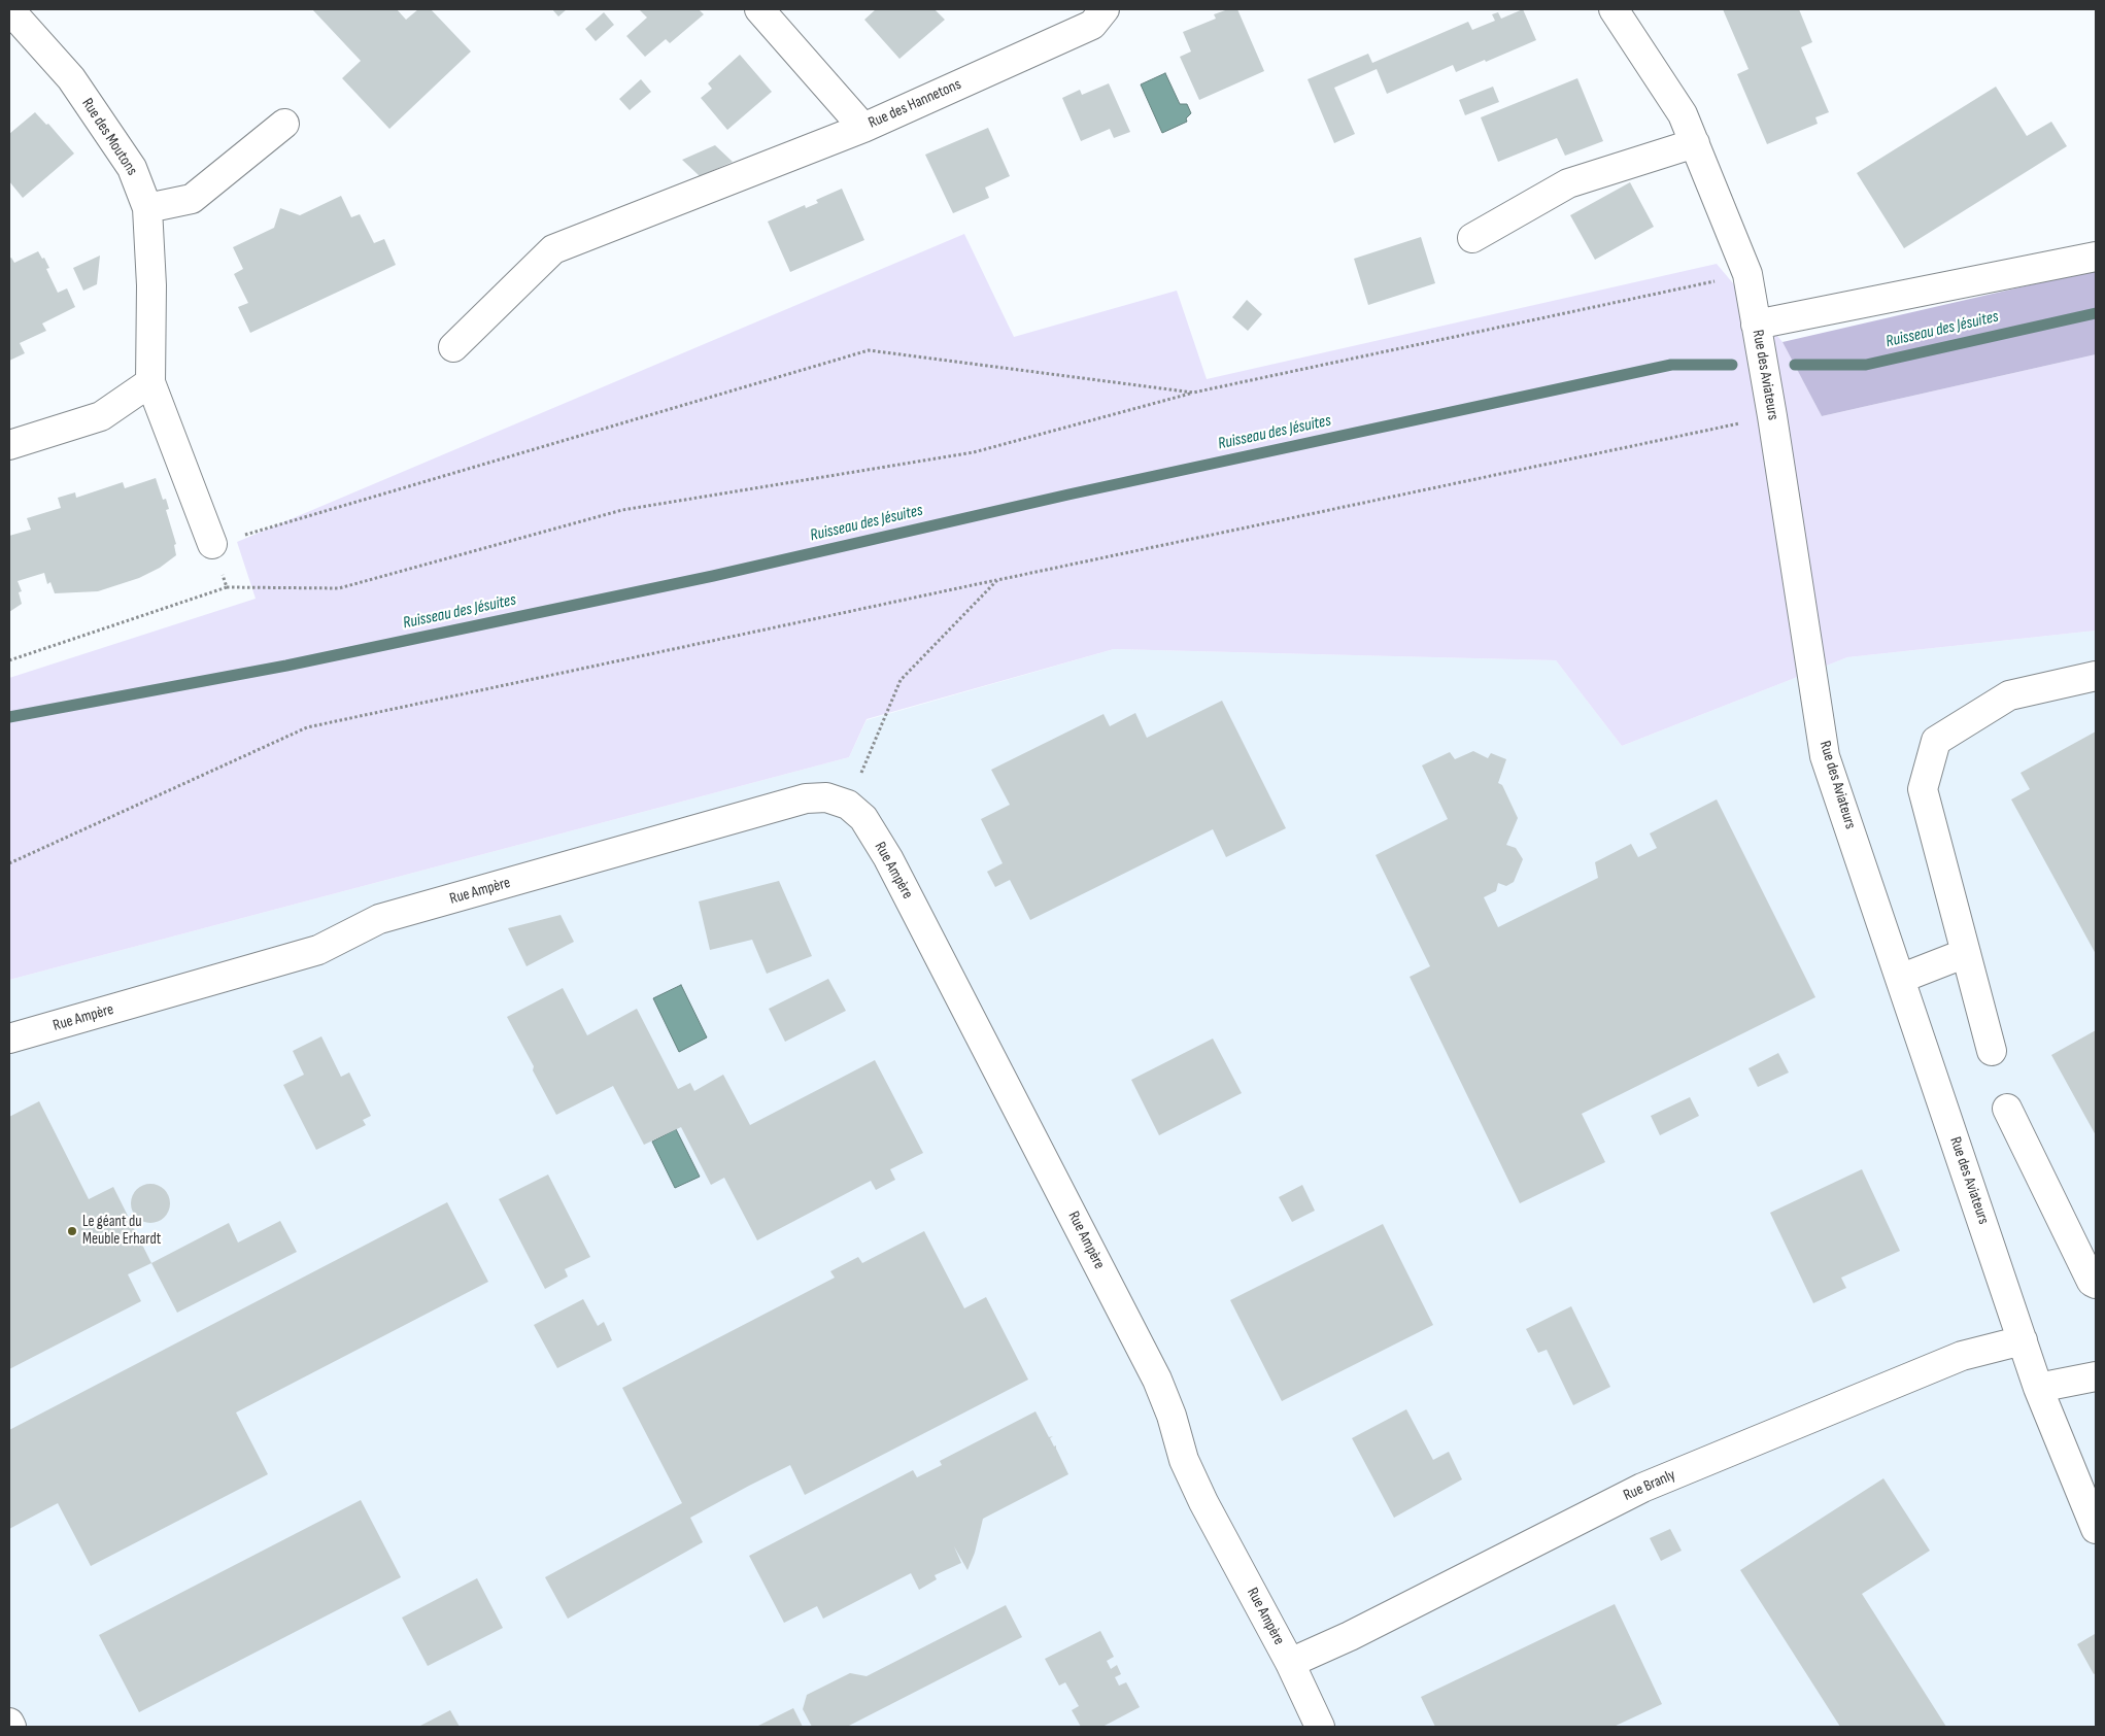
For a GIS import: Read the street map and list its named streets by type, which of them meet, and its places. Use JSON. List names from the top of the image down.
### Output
{
  "streets": {
    "street": [
      "Rue des Hannetons",
      "Rue des Moutons",
      "Rue des Aviateurs",
      "Rue Ampère",
      "Rue Branly"
    ]
  },
  "crossings": [
    ["Rue des Aviateurs", "Rue Branly"],
    ["Rue Ampère", "Rue Branly"]
  ],
  "water": ["Ruisseau des Jésuites"],
  "places": ["Le géant du Meuble Erhardt"]
}
